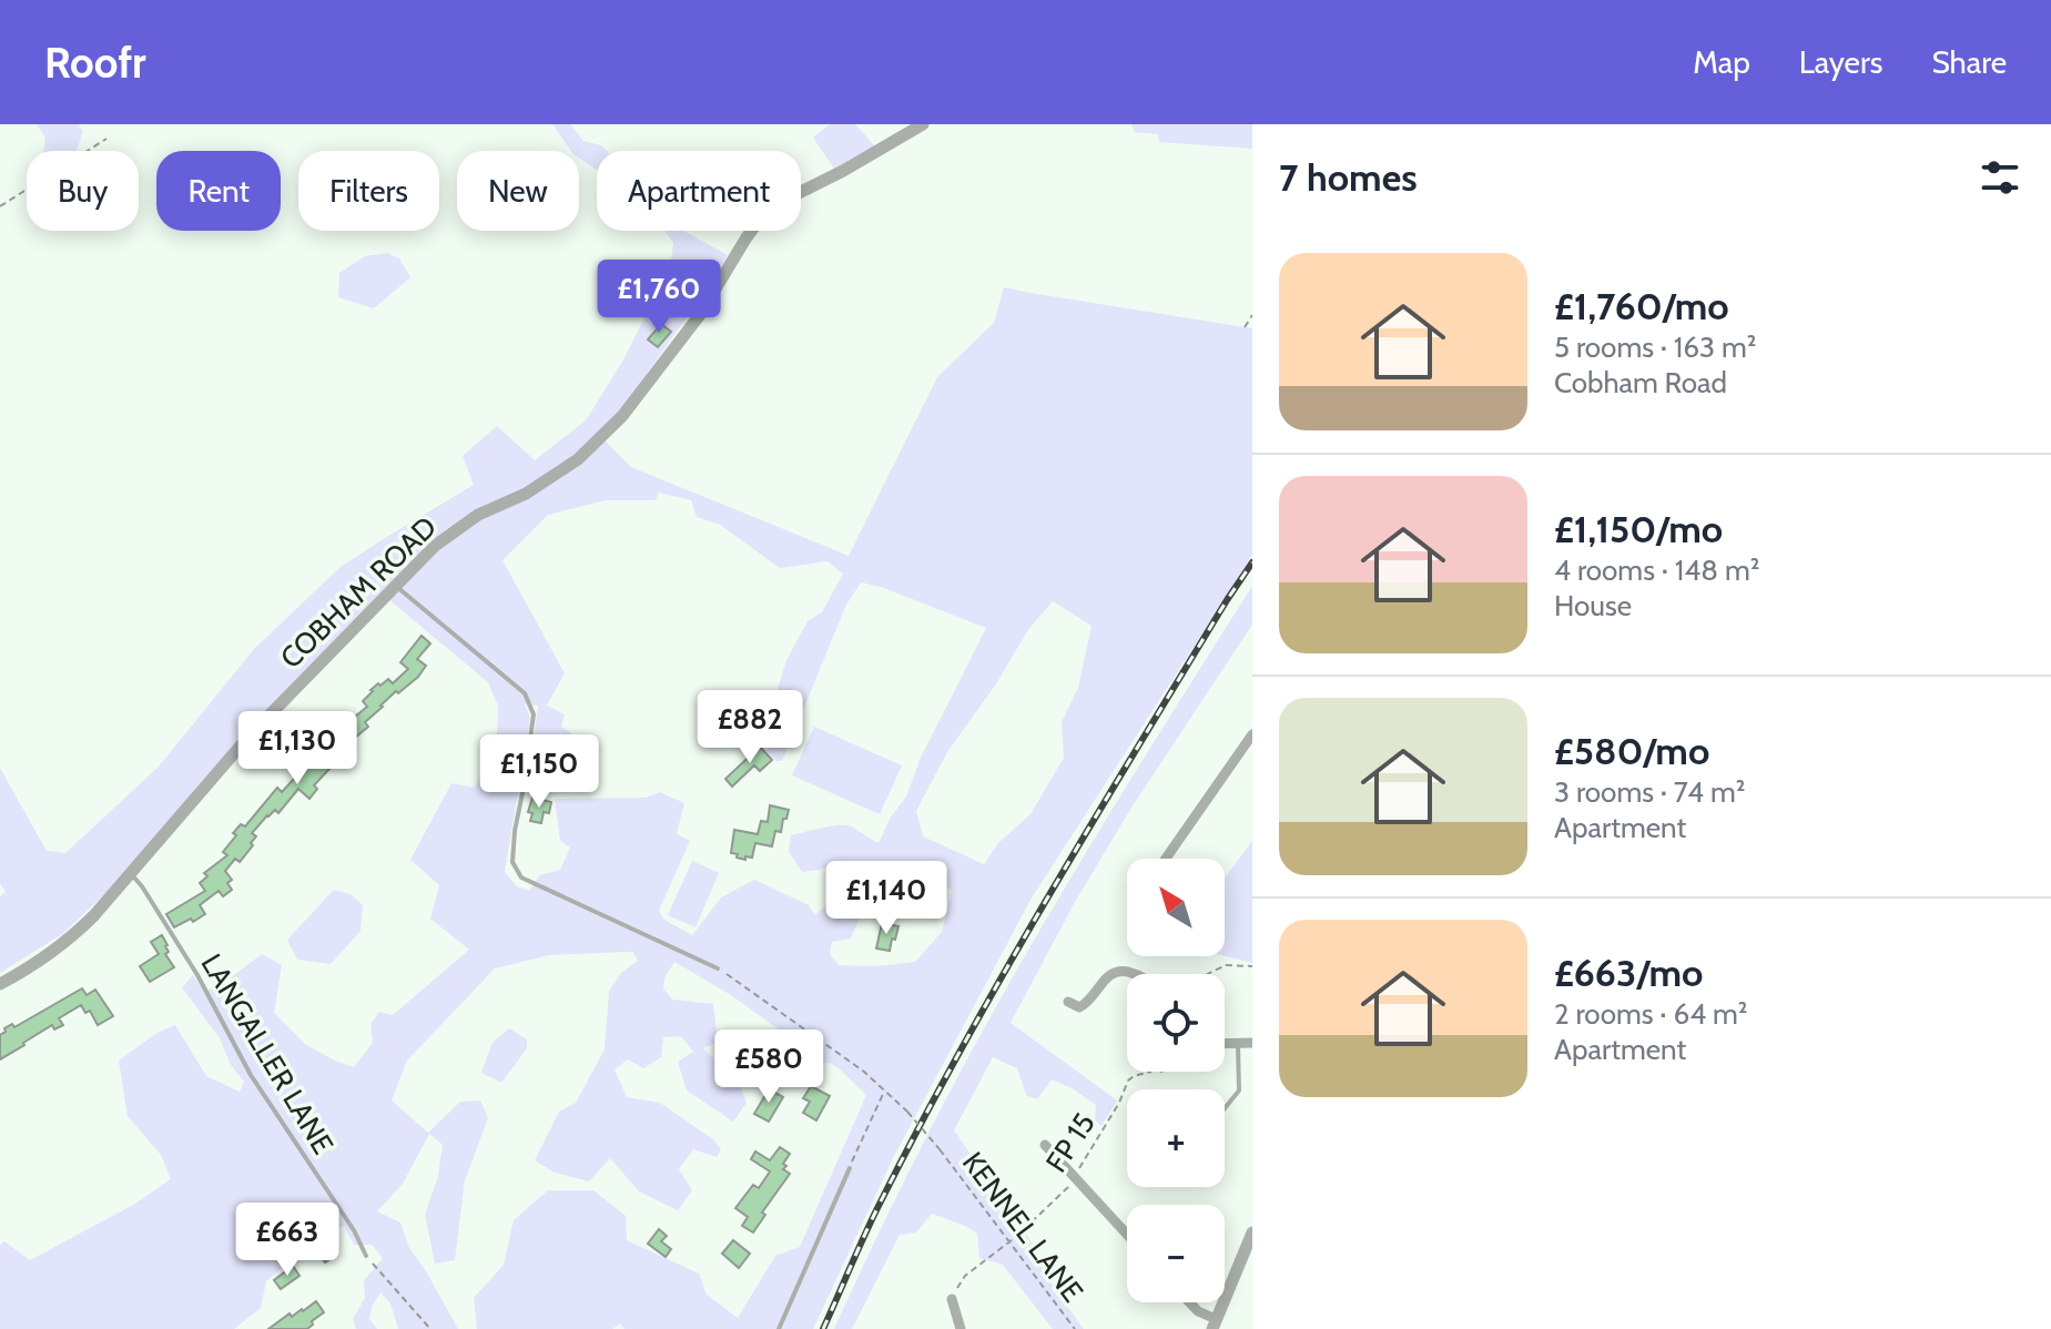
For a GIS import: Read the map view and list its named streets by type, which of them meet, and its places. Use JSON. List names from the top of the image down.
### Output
{
  "streets": {
    "street": ["COBHAM ROAD"],
    "lane": ["LANGALLER LANE"],
    "path": ["FP 15", "KENNEL LANE"]
  },
  "crossings": [
    ["COBHAM ROAD", "LANGALLER LANE"],
    ["FP 15", "KENNEL LANE"]
  ],
  "north": "top left",
  "page": {
    "header": "Roofr",
    "nav": ["Map", "Layers", "Share"],
    "heading": "7 homes",
    "chip": [
      "Buy",
      "Rent",
      "Filters",
      "New",
      "Apartment"
    ],
    "list": [
      {
        "name": "£1,760/mo",
        "note": "5 rooms · 163 m² · Cobham Road"
      },
      {
        "name": "£1,150/mo",
        "note": "4 rooms · 148 m² · House"
      },
      {
        "name": "£580/mo",
        "note": "3 rooms · 74 m² · Apartment"
      },
      {
        "name": "£663/mo",
        "note": "2 rooms · 64 m² · Apartment"
      }
    ],
    "price": [
      "£1,760",
      "£882",
      "£1,130",
      "£1,150",
      "£1,140",
      "£580",
      "£663"
    ],
    "map_buttons": ["+", "−"]
  }
}
